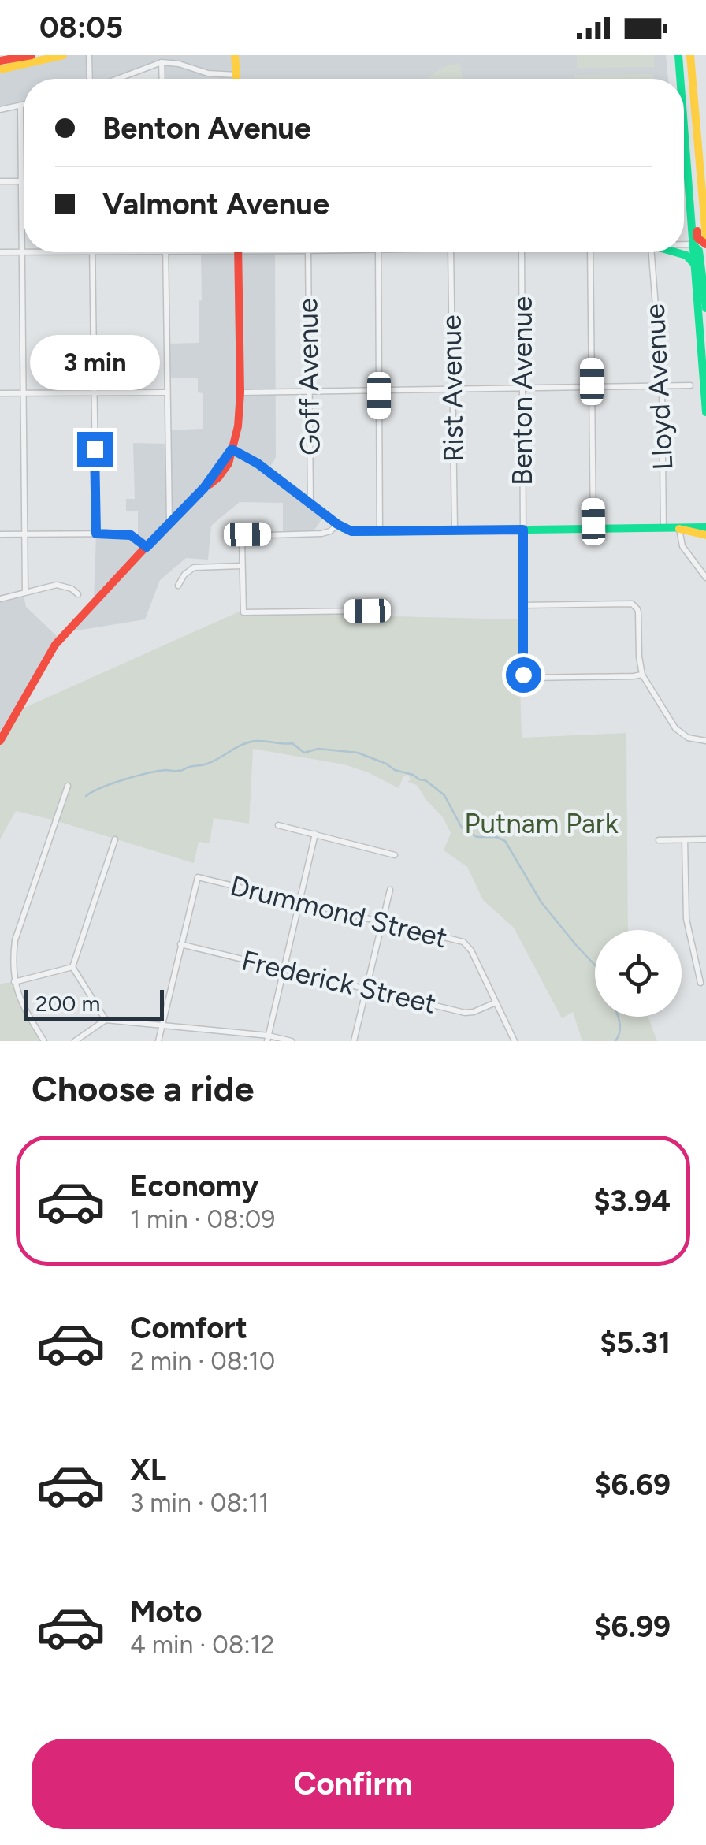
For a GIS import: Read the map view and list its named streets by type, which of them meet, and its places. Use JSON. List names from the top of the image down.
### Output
{
  "streets": {
    "street": [
      "Goff Avenue",
      "Lloyd Avenue",
      "Rist Avenue",
      "Benton Avenue",
      "Drummond Street",
      "Frederick Street"
    ]
  },
  "crossings": [
    ["Drummond Street", "Frederick Street"]
  ],
  "parks": ["Putnam Park"],
  "scale_bar": "200 m",
  "page": {
    "status": "08:05",
    "banner": ["Benton Avenue", "Valmont Avenue"],
    "bubble": "3 min",
    "scale": "200 m",
    "heading": "Choose a ride",
    "list": [
      {
        "name": "Economy",
        "note": "1 min · 08:09",
        "value": "$3.94"
      },
      {
        "name": "Comfort",
        "note": "2 min · 08:10",
        "value": "$5.31"
      },
      {
        "name": "XL",
        "note": "3 min · 08:11",
        "value": "$6.69"
      },
      {
        "name": "Moto",
        "note": "4 min · 08:12",
        "value": "$6.99"
      }
    ],
    "buttons": "Confirm"
  }
}
